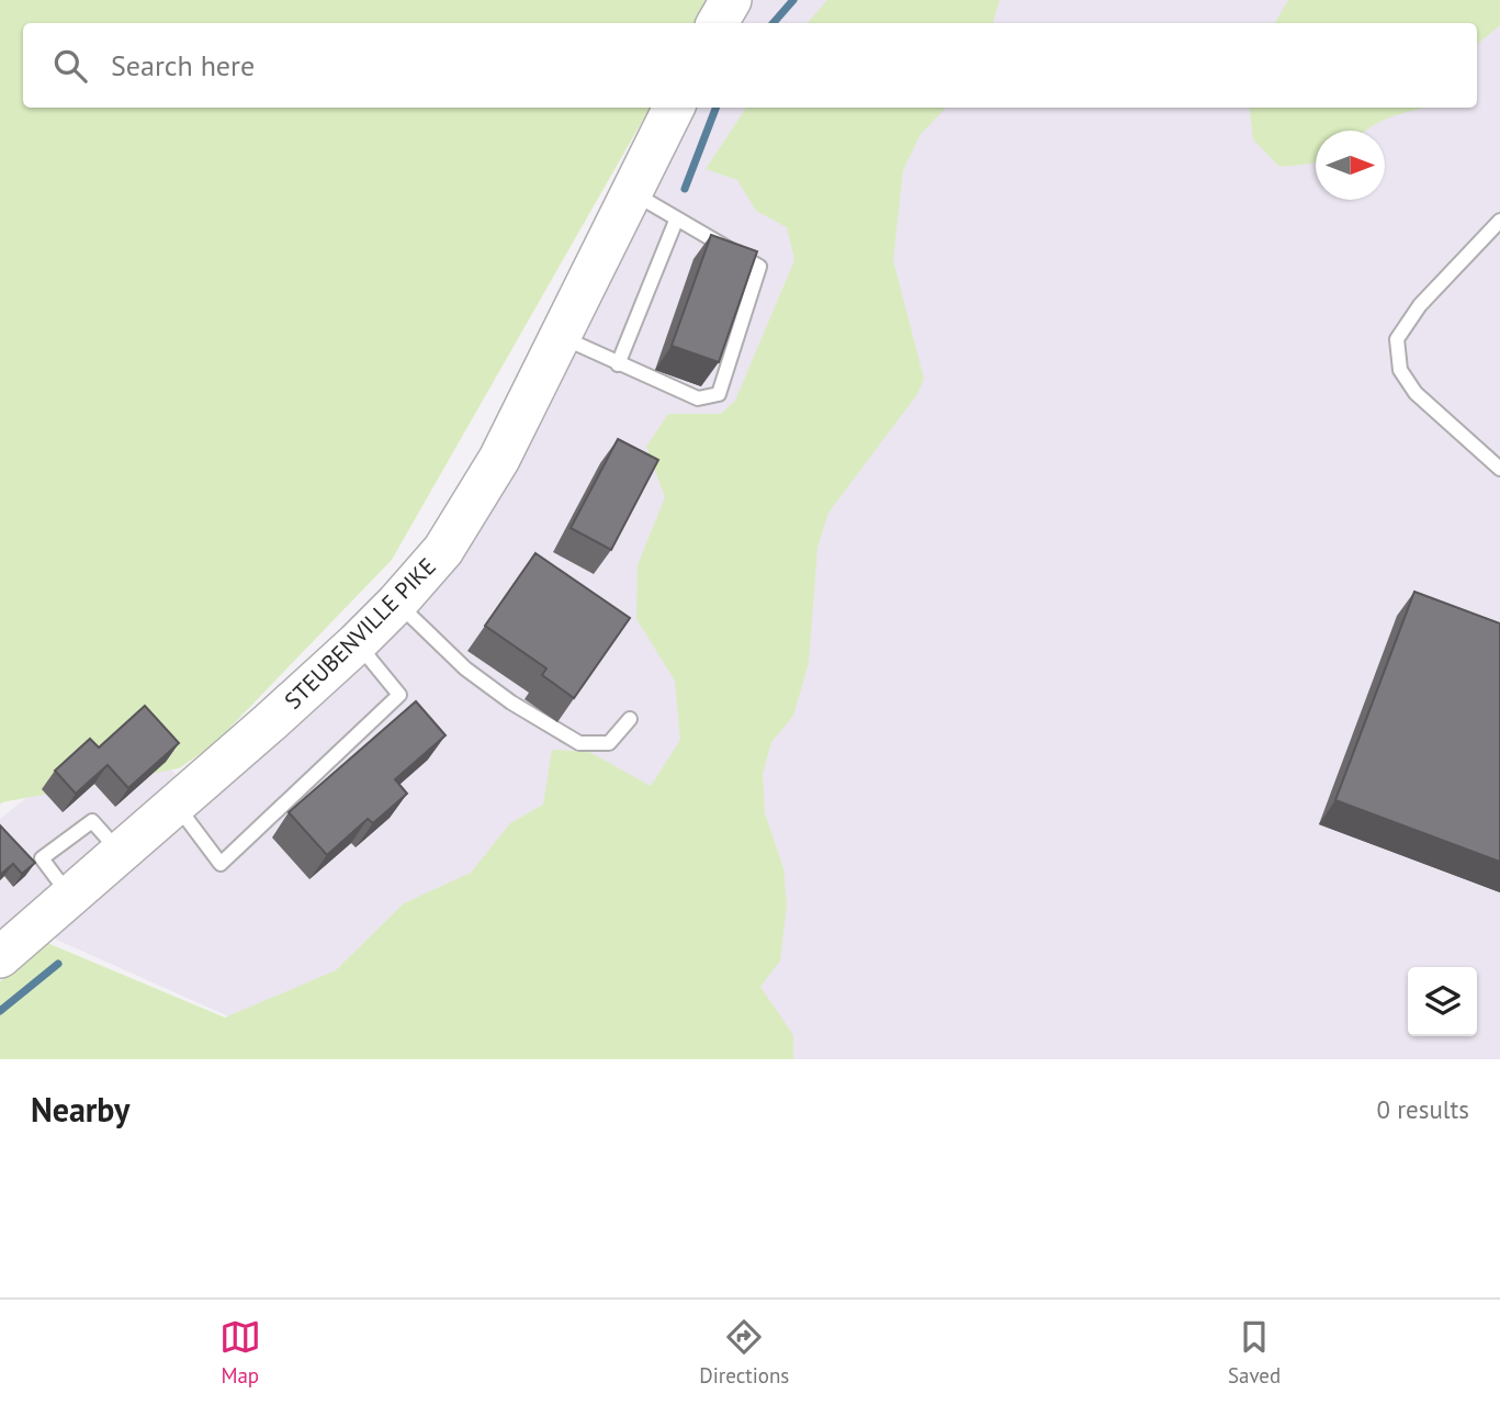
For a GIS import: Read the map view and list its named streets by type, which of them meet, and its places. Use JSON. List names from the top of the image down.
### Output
{
  "streets": {
    "main road": ["STEUBENVILLE PIKE"]
  },
  "north": "right",
  "page": {
    "search": "Search here",
    "heading": ["Nearby", "0 results"],
    "nav": ["Map", "Directions", "Saved"]
  }
}
